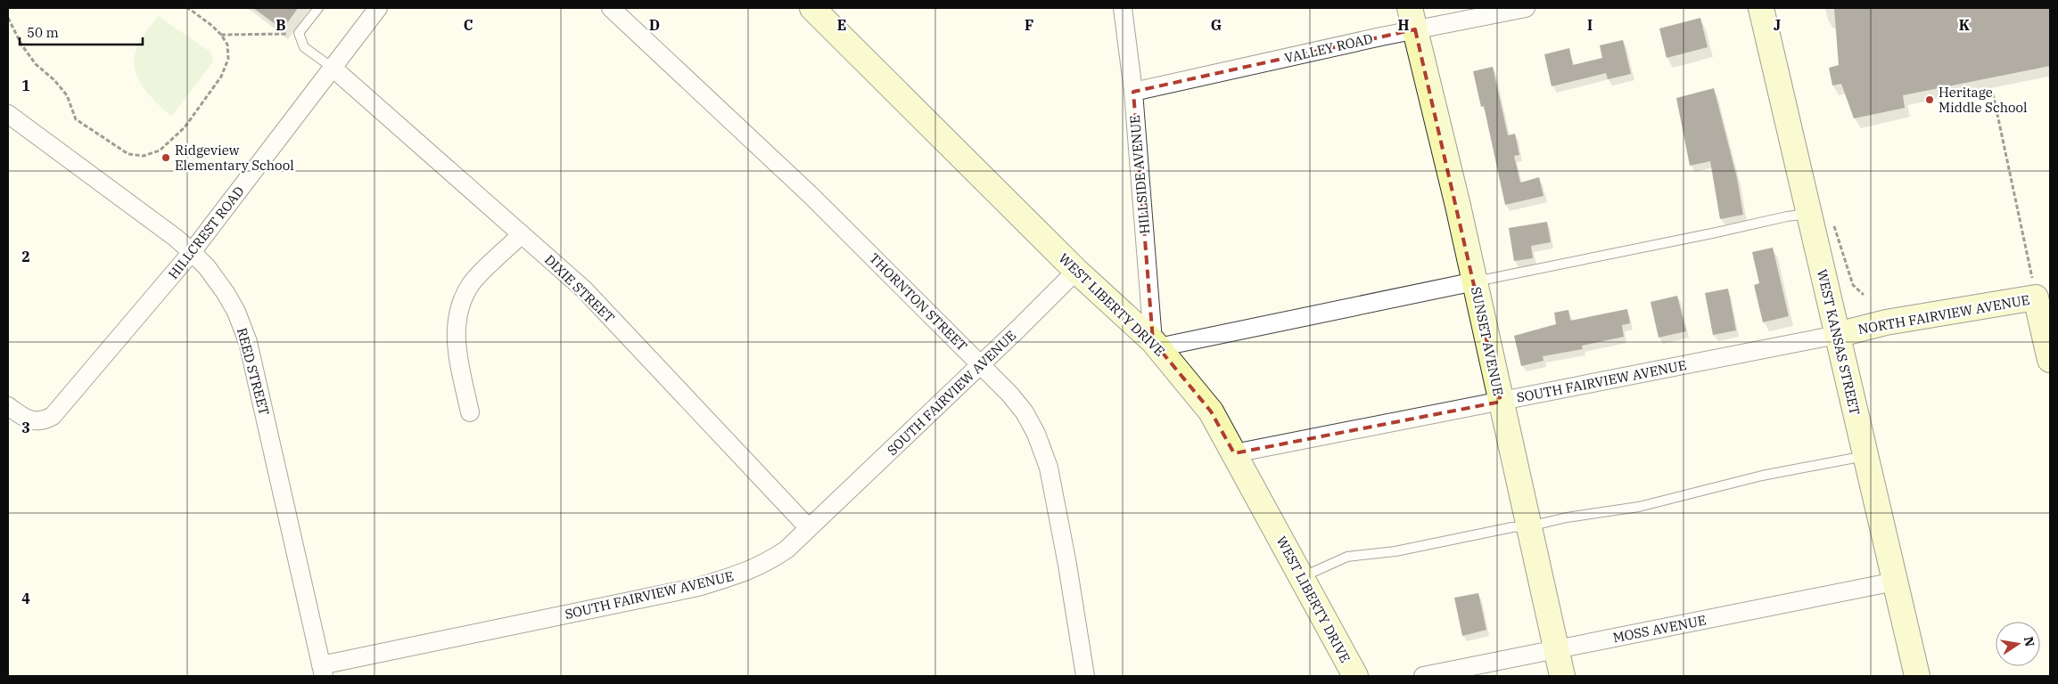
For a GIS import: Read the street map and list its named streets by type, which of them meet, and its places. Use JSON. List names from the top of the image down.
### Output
{
  "streets": {
    "main road": [
      "WEST LIBERTY DRIVE",
      "NORTH FAIRVIEW AVENUE",
      "SUNSET AVENUE",
      "WEST KANSAS STREET"
    ],
    "street": [
      "VALLEY ROAD",
      "HILLSIDE AVENUE",
      "HILLCREST ROAD",
      "DIXIE STREET",
      "THORNTON STREET",
      "REED STREET",
      "SOUTH FAIRVIEW AVENUE",
      "MOSS AVENUE"
    ]
  },
  "crossings": [
    ["VALLEY ROAD", "HILLSIDE AVENUE"],
    ["VALLEY ROAD", "SUNSET AVENUE"],
    ["HILLSIDE AVENUE", "WEST LIBERTY DRIVE"],
    ["HILLCREST ROAD", "DIXIE STREET"],
    ["HILLCREST ROAD", "REED STREET"],
    ["DIXIE STREET", "SOUTH FAIRVIEW AVENUE"],
    ["THORNTON STREET", "SOUTH FAIRVIEW AVENUE"],
    ["WEST LIBERTY DRIVE", "SOUTH FAIRVIEW AVENUE"],
    ["NORTH FAIRVIEW AVENUE", "WEST KANSAS STREET"],
    ["NORTH FAIRVIEW AVENUE", "SOUTH FAIRVIEW AVENUE"],
    ["SUNSET AVENUE", "SOUTH FAIRVIEW AVENUE"],
    ["SUNSET AVENUE", "MOSS AVENUE"],
    ["WEST KANSAS STREET", "SOUTH FAIRVIEW AVENUE"],
    ["WEST KANSAS STREET", "MOSS AVENUE"],
    ["REED STREET", "SOUTH FAIRVIEW AVENUE"]
  ],
  "places": ["Heritage Middle School", "Ridgeview Elementary School"],
  "scale_bar": "50 m",
  "north": "right",
  "grid": {
    "columns": [
      "B",
      "C",
      "D",
      "E",
      "F",
      "G",
      "H",
      "I",
      "J",
      "K"
    ],
    "rows": [
      "1",
      "2",
      "3",
      "4"
    ]
  }
}
